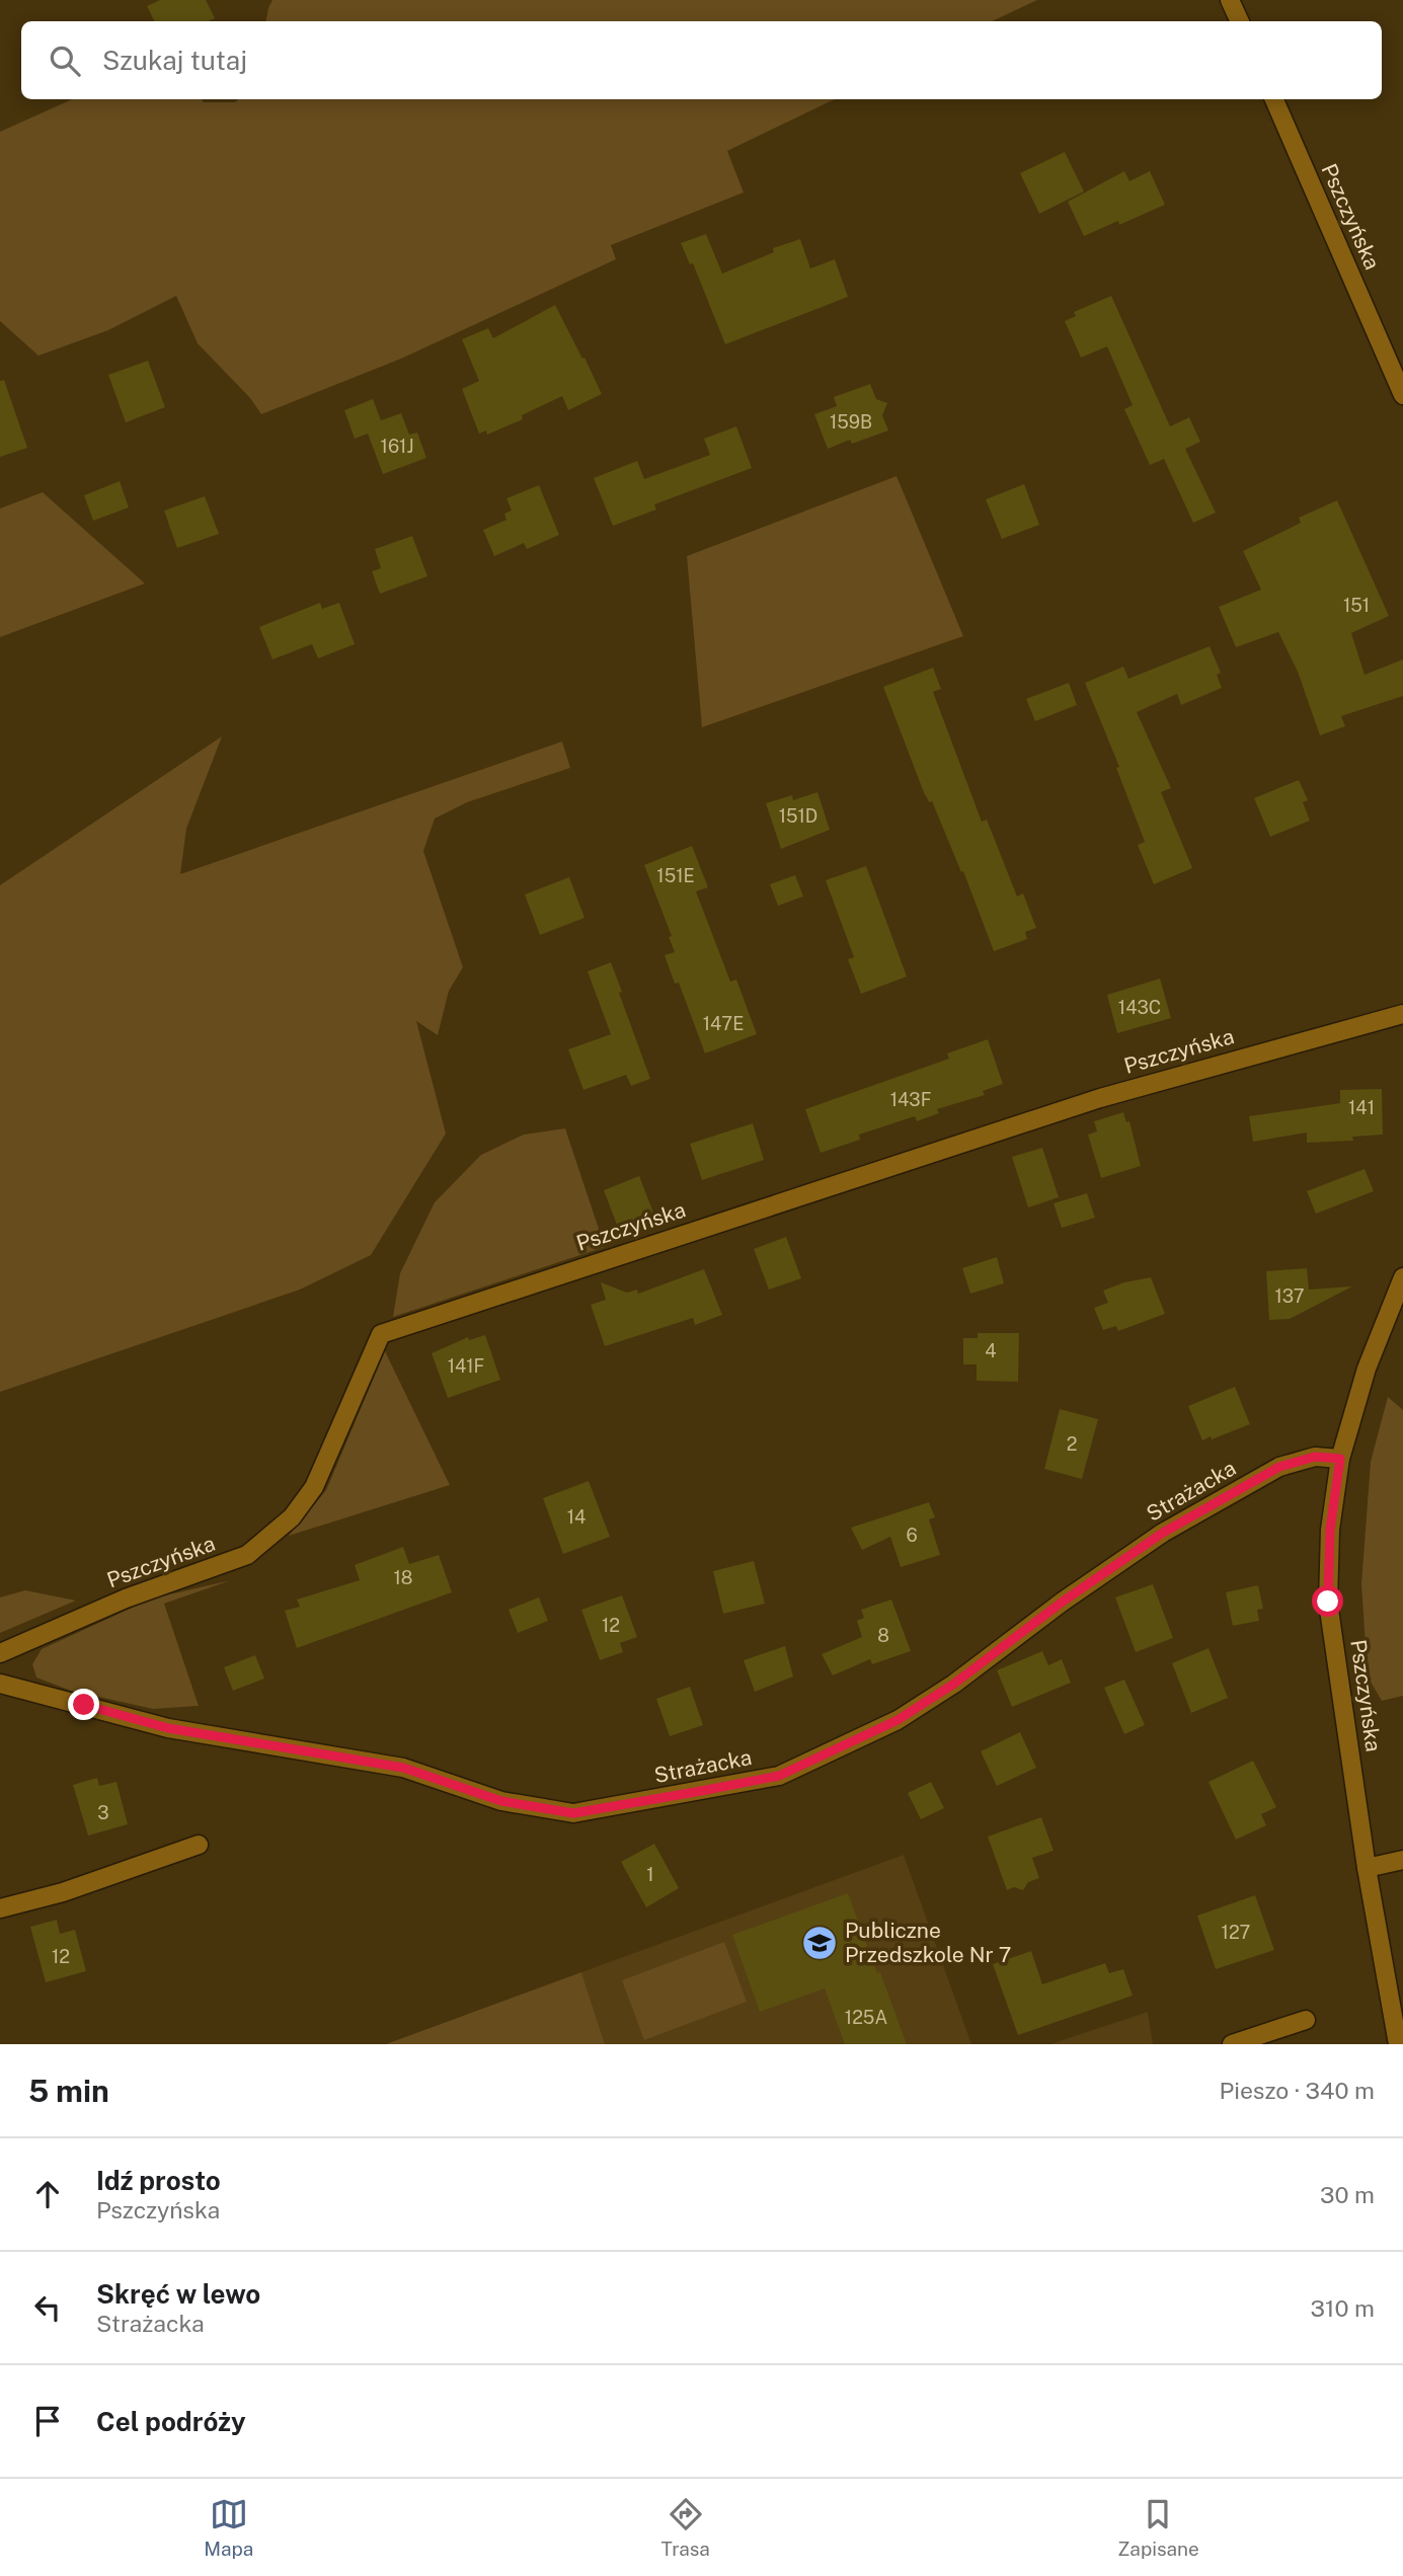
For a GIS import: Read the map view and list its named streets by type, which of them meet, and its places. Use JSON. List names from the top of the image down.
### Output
{
  "streets": {
    "street": ["Pszczyńska", "Strażacka"]
  },
  "crossings": [
    ["Pszczyńska", "Strażacka"]
  ],
  "places": {
    "school or university": ["Publiczne Przedszkole Nr 7"]
  },
  "house_numbers": [
    "159B",
    "161J",
    "151",
    "151D",
    "151E",
    "143C",
    "147E",
    "143F",
    "141",
    "137",
    "4",
    "141F",
    "2",
    "14",
    "6",
    "18",
    "12",
    "8",
    "3",
    "1",
    "127",
    "12",
    "125A"
  ],
  "page": {
    "search": "Szukaj tutaj",
    "heading": ["5 min", "Pieszo · 340 m"],
    "list": [
      ["Idź prosto", "Pszczyńska", "30 m"],
      ["Skręć w lewo", "Strażacka", "310 m"],
      "Cel podróży"
    ],
    "nav": ["Mapa", "Trasa", "Zapisane"]
  }
}
